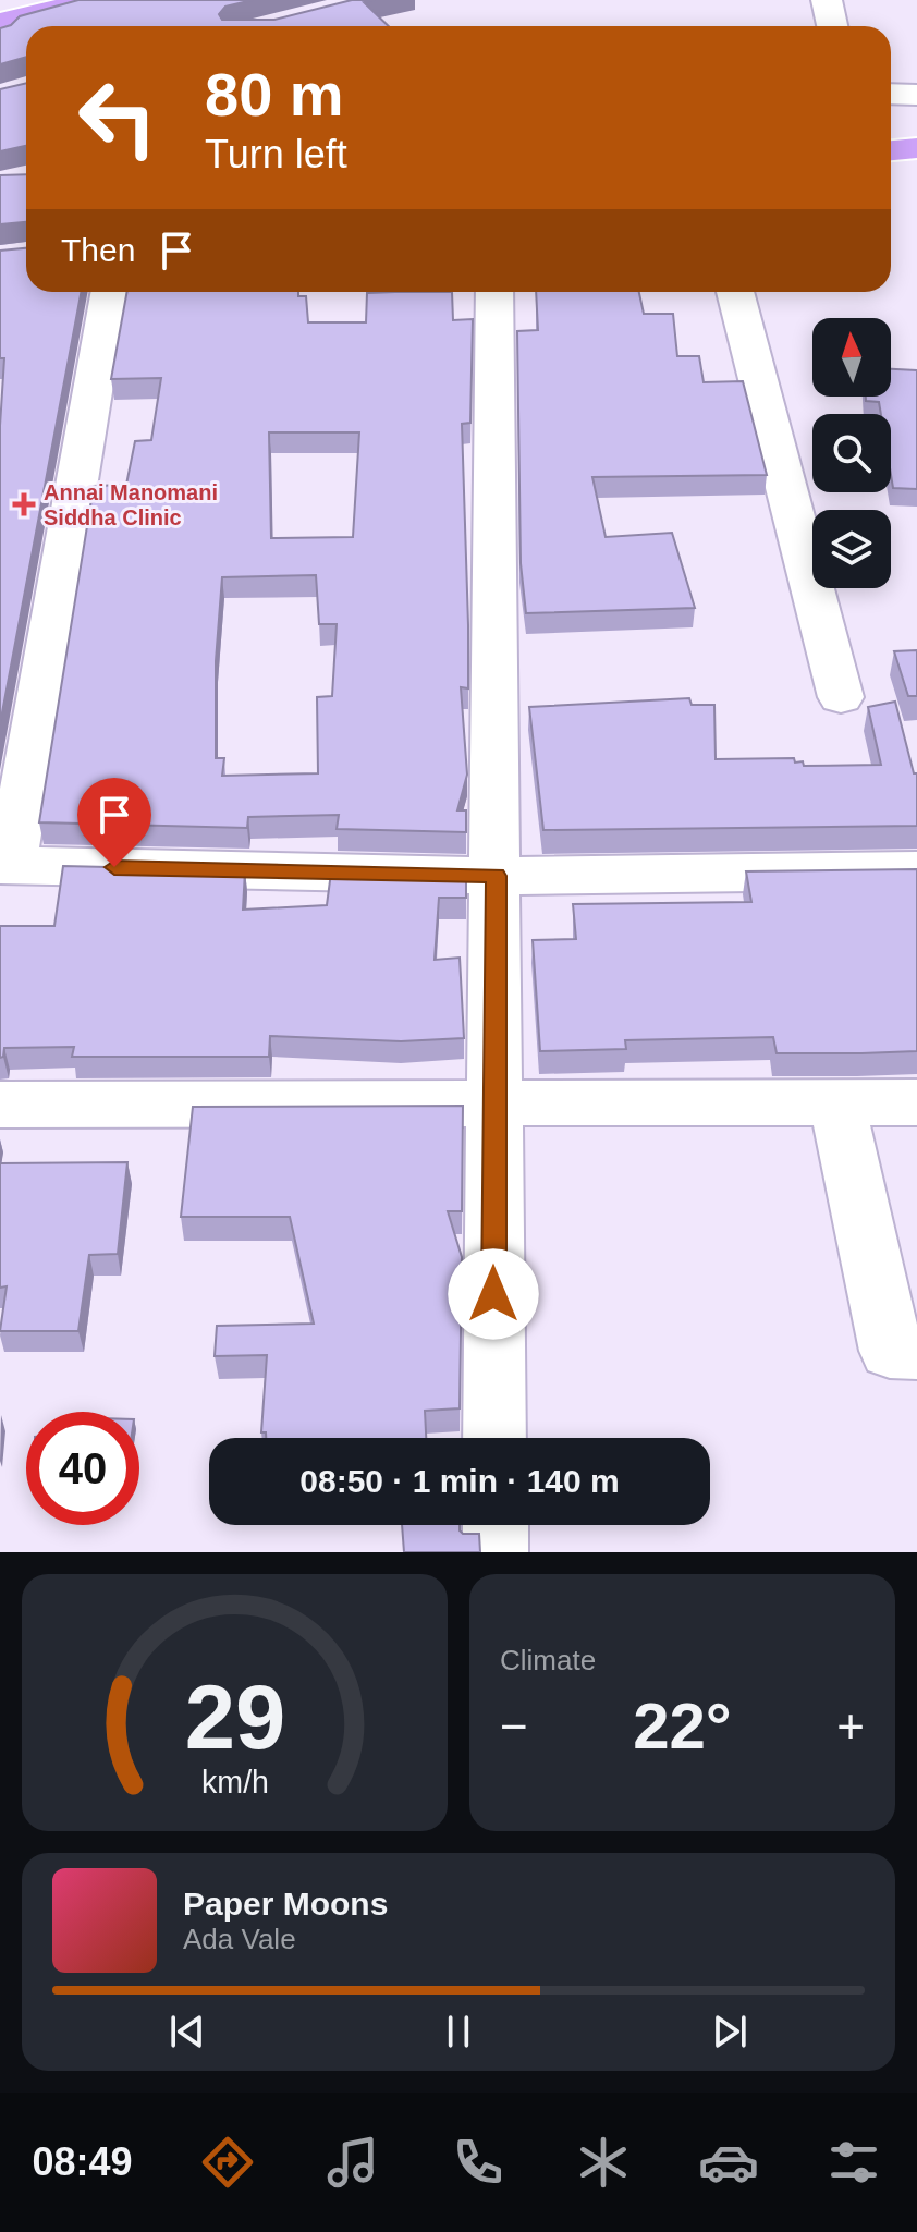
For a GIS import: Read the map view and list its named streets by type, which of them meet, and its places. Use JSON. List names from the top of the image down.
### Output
{
  "places": {
    "health": ["Annai Manomani Siddha Clinic"]
  },
  "north": "top",
  "page": {
    "turn": ["80 m", "Turn left"],
    "then": "Then",
    "limit": "40",
    "trip": "08:50 · 1 min · 140 m",
    "tile": "Climate",
    "heat": ["−", "22°", "+"],
    "song": ["Paper Moons", "Ada Vale"],
    "tabs": "08:49",
    "gauge": ["29", "km/h"]
  }
}
